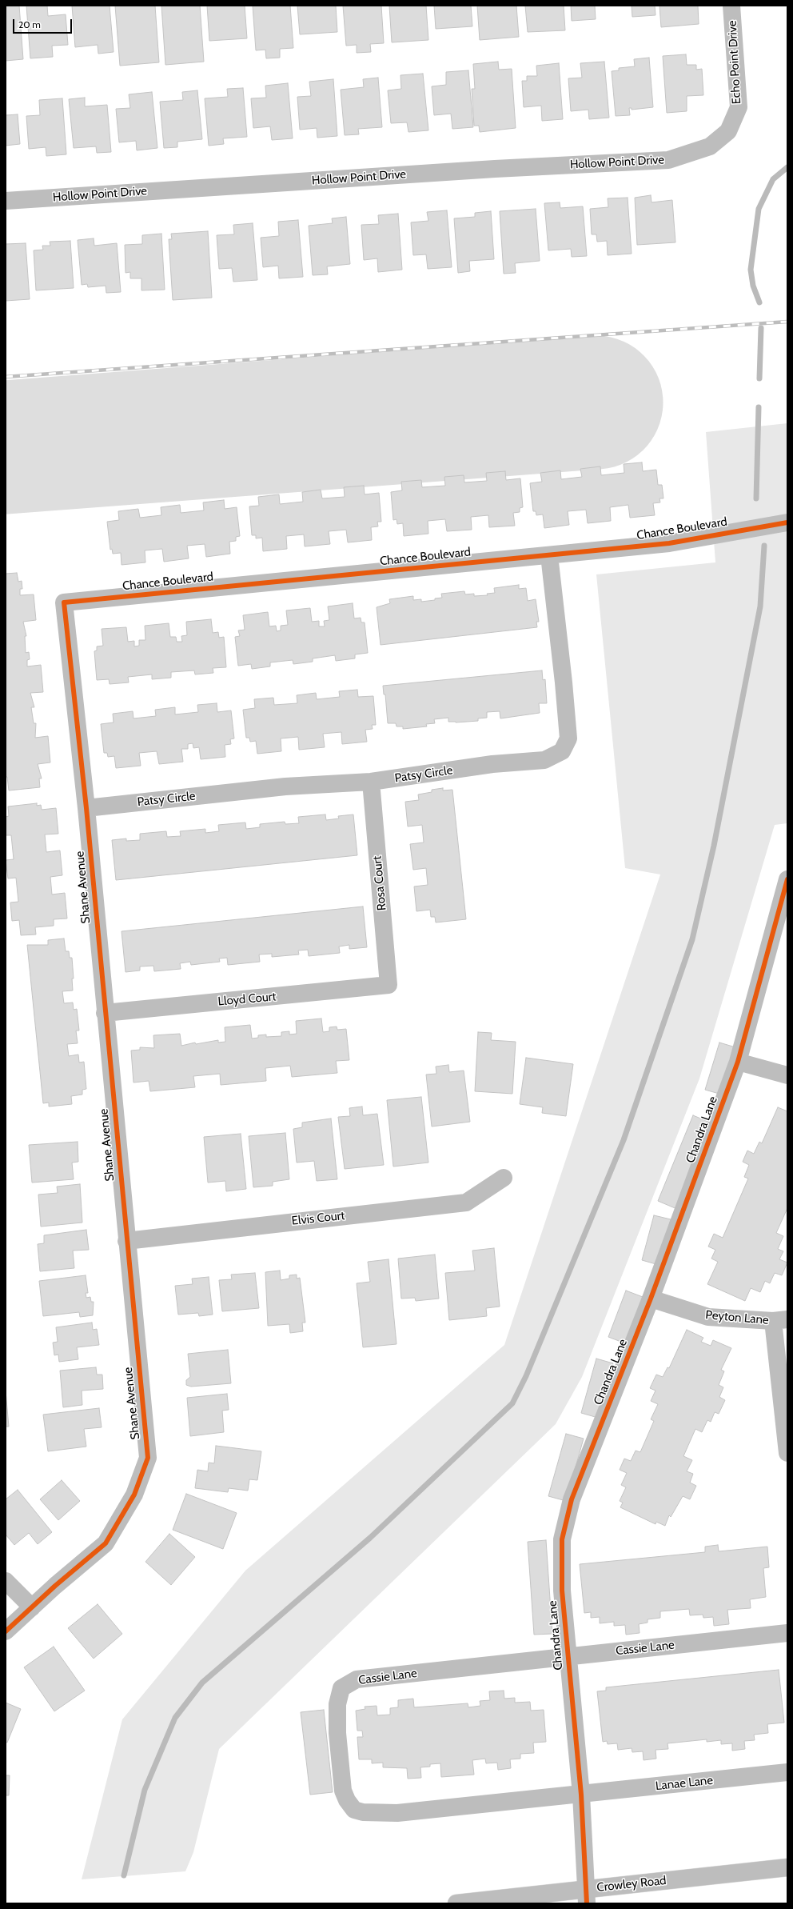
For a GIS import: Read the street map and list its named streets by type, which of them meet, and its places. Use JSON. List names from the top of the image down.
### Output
{
  "streets": {
    "street": [
      "Echo Point Drive",
      "Hollow Point Drive",
      "Chance Boulevard",
      "Patsy Circle",
      "Rosa Court",
      "Shane Avenue",
      "Lloyd Court",
      "Chandra Lane",
      "Elvis Court",
      "Peyton Lane",
      "Cassie Lane",
      "Lanae Lane",
      "Crowley Road"
    ]
  },
  "crossings": [
    ["Echo Point Drive", "Hollow Point Drive"],
    ["Chance Boulevard", "Patsy Circle"],
    ["Chance Boulevard", "Shane Avenue"],
    ["Patsy Circle", "Rosa Court"],
    ["Patsy Circle", "Shane Avenue"],
    ["Rosa Court", "Lloyd Court"],
    ["Shane Avenue", "Lloyd Court"],
    ["Shane Avenue", "Elvis Court"],
    ["Chandra Lane", "Peyton Lane"],
    ["Chandra Lane", "Cassie Lane"],
    ["Chandra Lane", "Lanae Lane"],
    ["Chandra Lane", "Crowley Road"],
    ["Cassie Lane", "Lanae Lane"]
  ],
  "scale_bar": "20 m"
}
